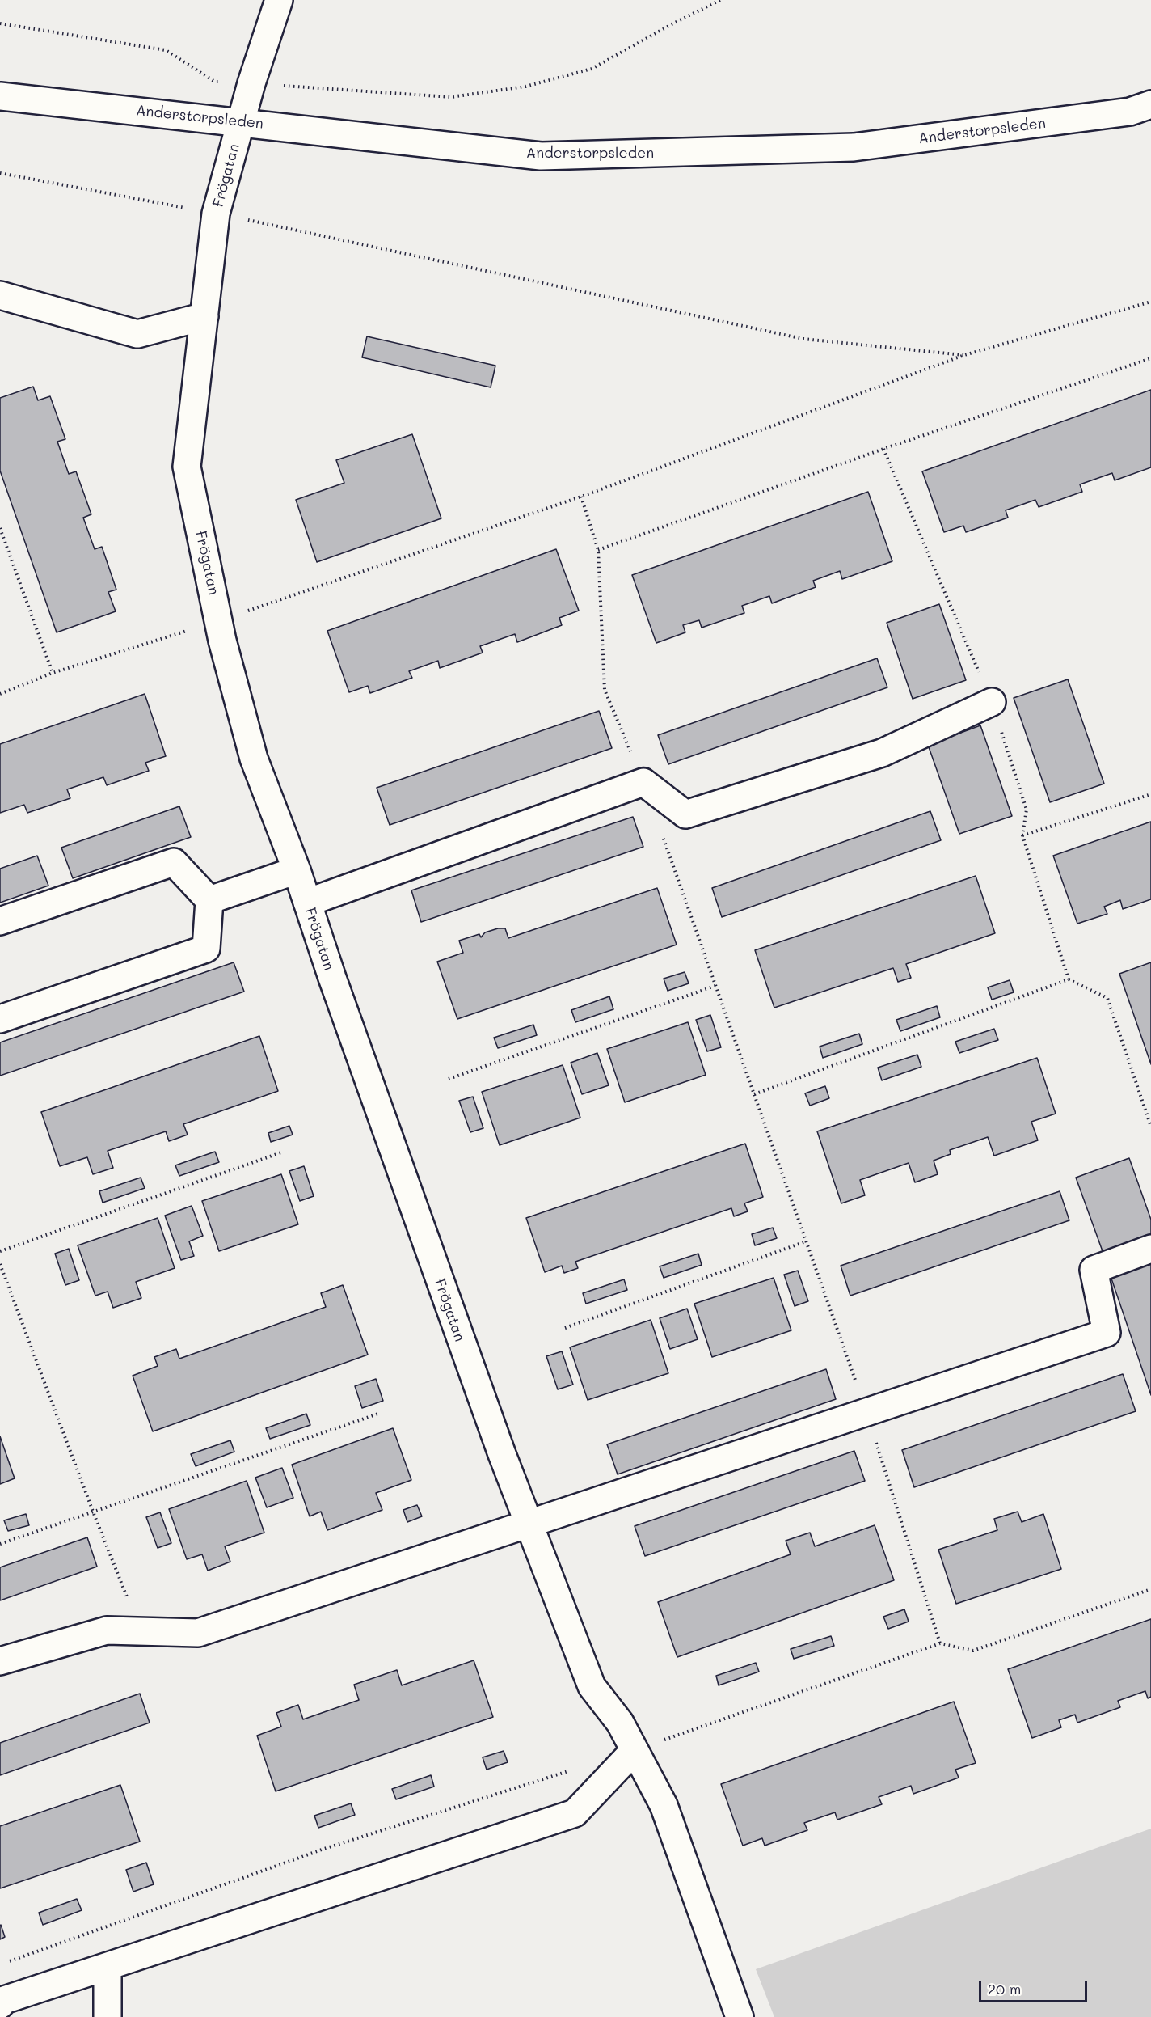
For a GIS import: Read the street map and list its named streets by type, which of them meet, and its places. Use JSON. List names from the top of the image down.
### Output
{
  "streets": {
    "street": ["Anderstorpsleden", "Frögatan"]
  },
  "crossings": [
    ["Anderstorpsleden", "Frögatan"]
  ],
  "scale_bar": "20 m"
}
